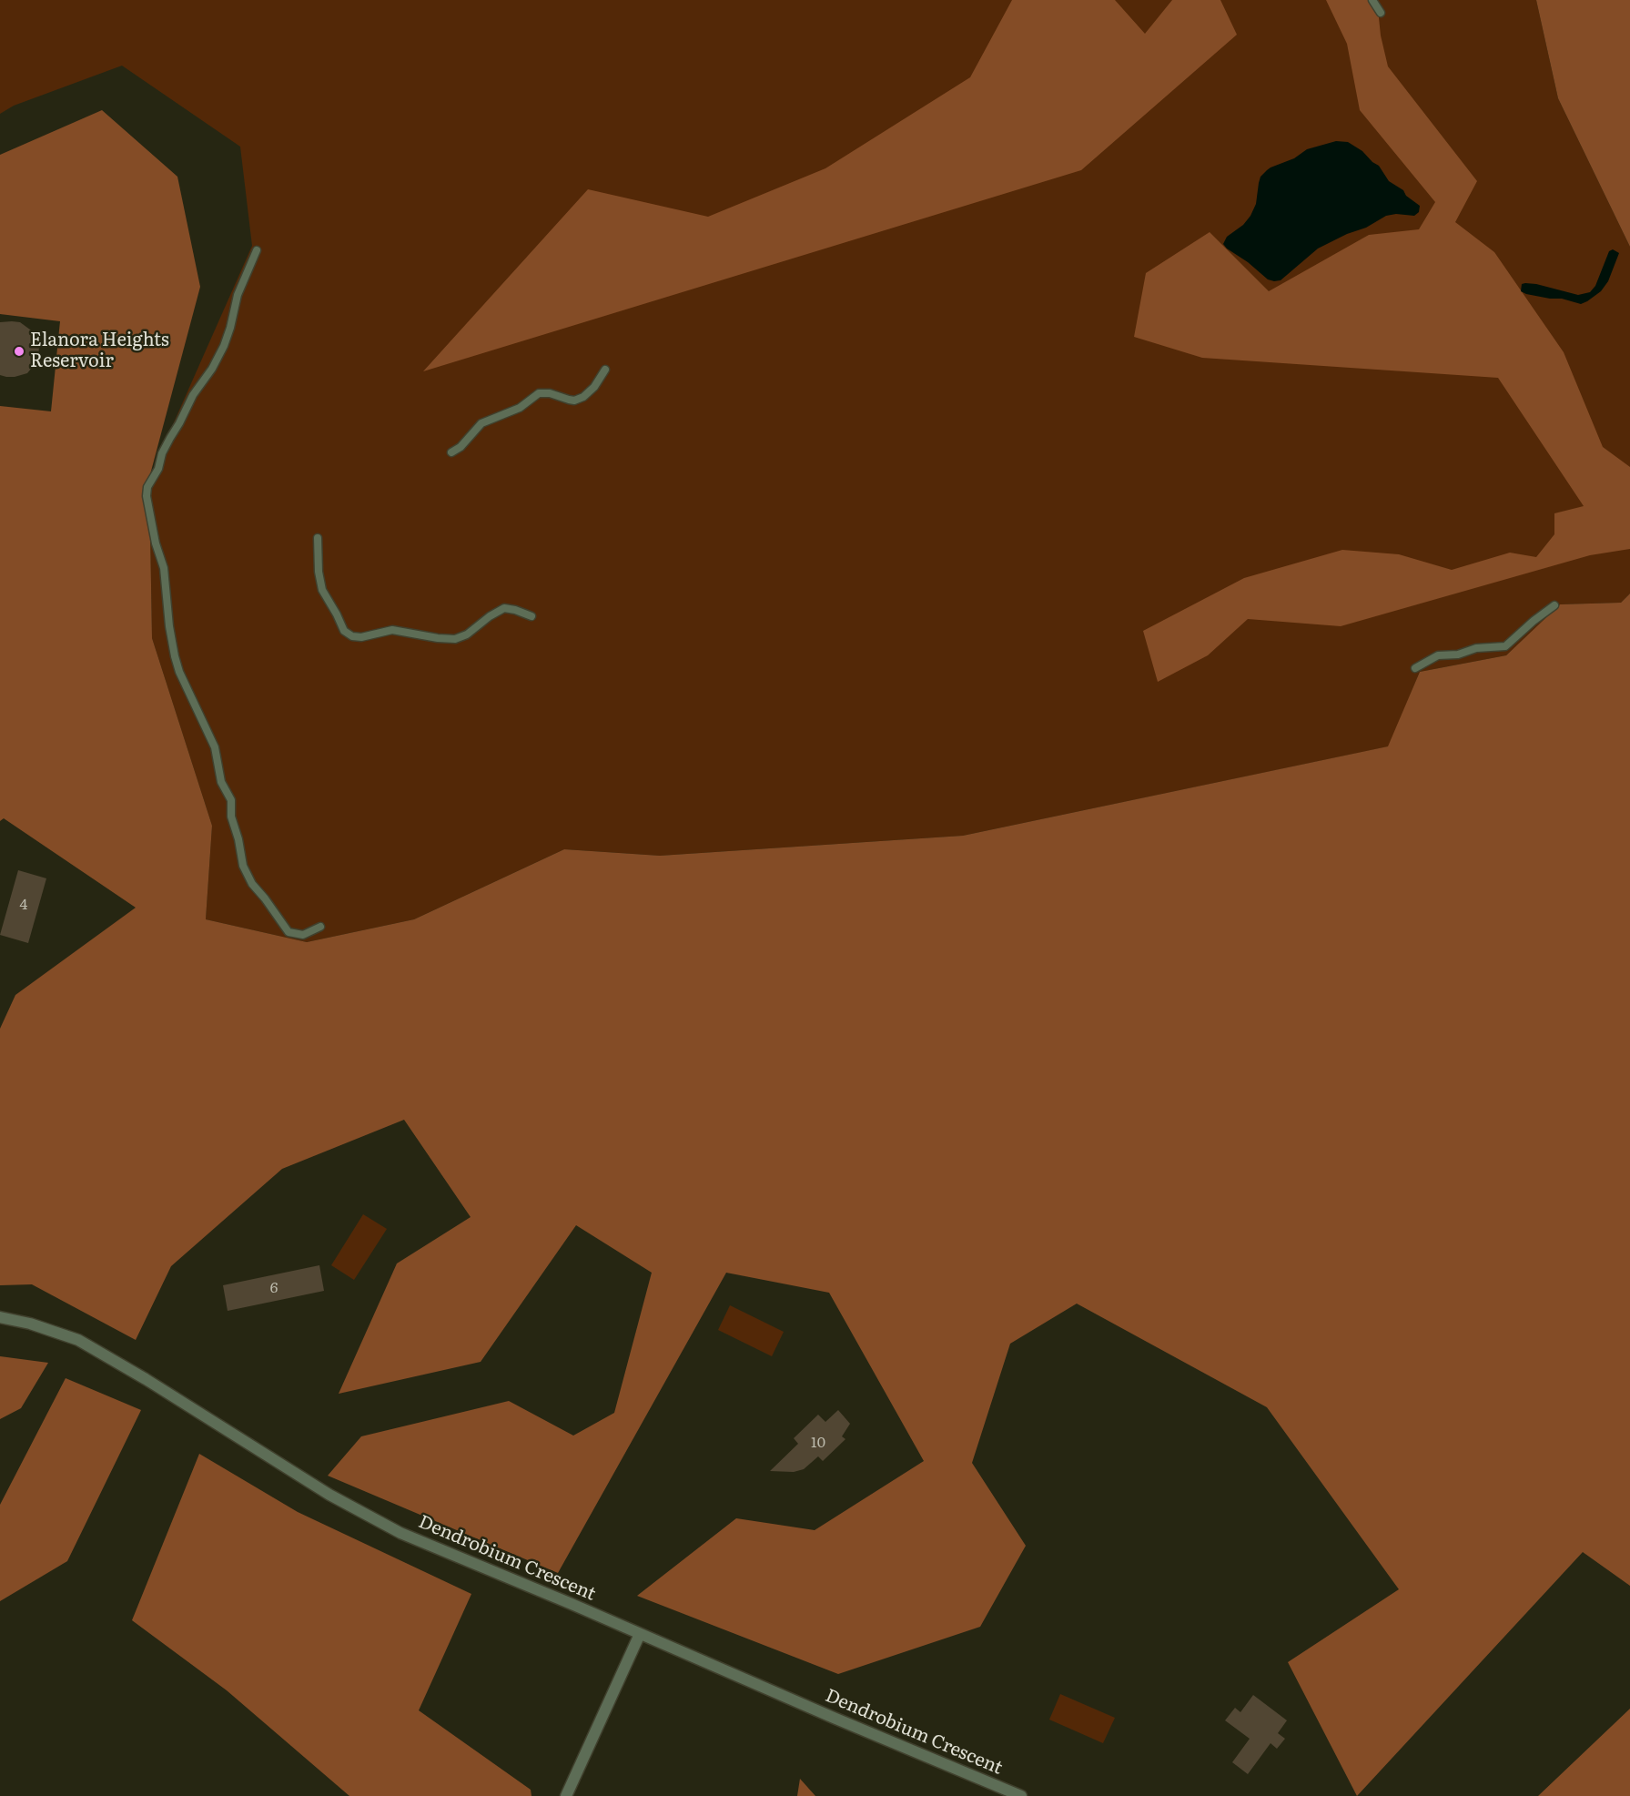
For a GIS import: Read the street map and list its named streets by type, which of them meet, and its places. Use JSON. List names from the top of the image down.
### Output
{
  "streets": {
    "street": ["Dendrobium Crescent"]
  },
  "places": ["Elanora Heights Reservoir"],
  "house_numbers": ["4", "6", "10"]
}
